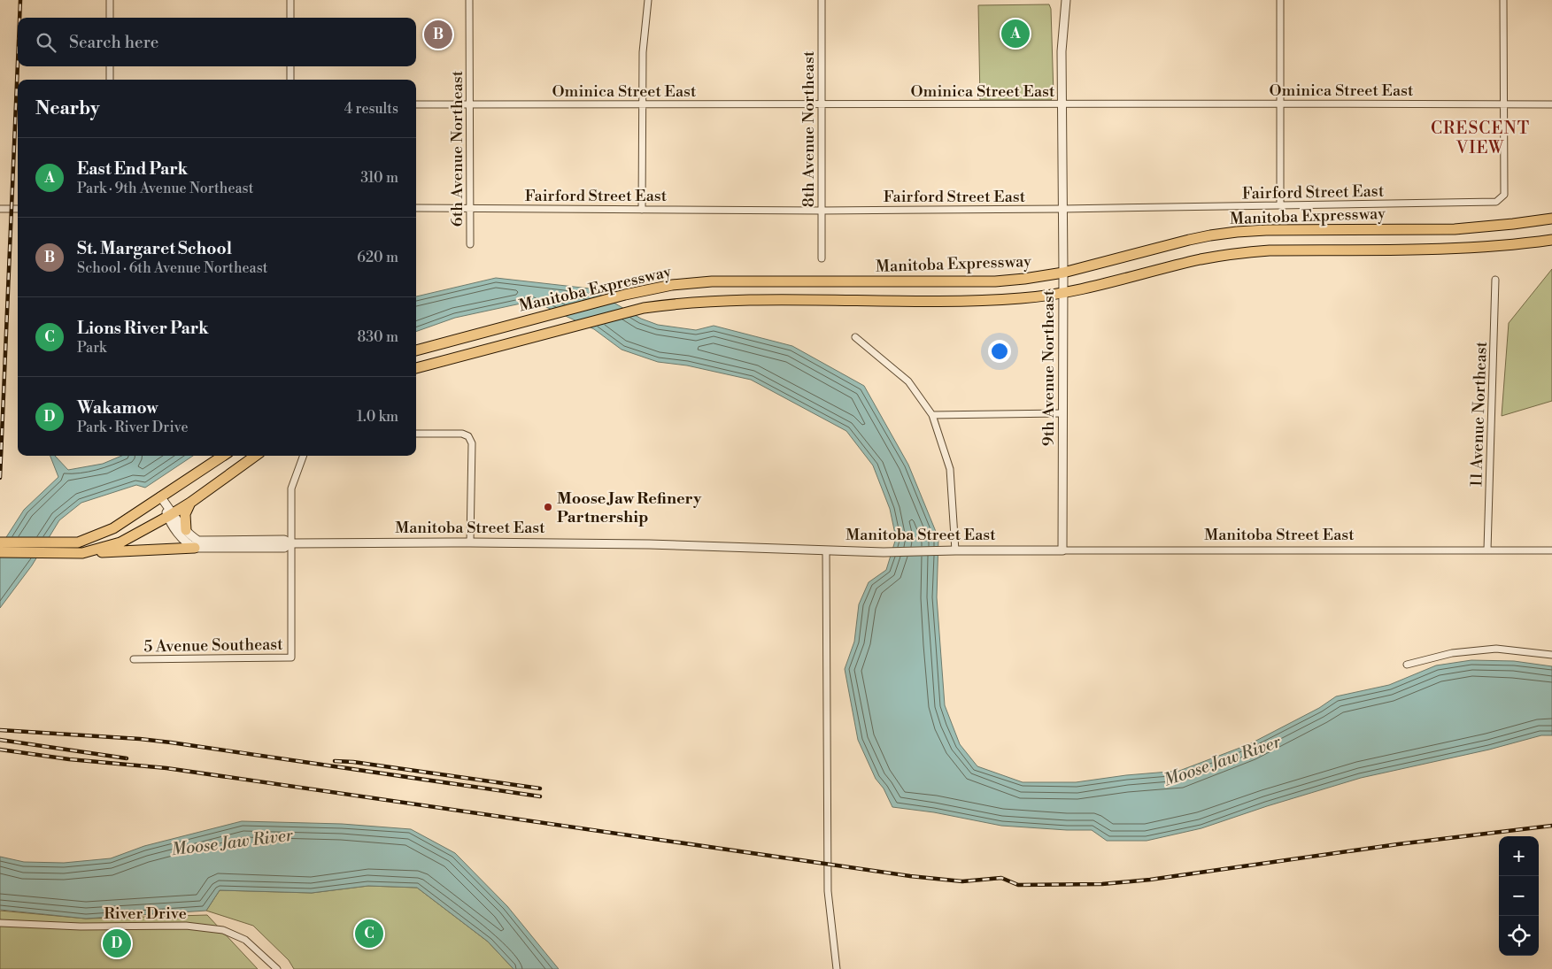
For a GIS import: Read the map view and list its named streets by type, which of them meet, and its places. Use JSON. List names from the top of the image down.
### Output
{
  "streets": {
    "main road": ["Manitoba Expressway"],
    "street": [
      "Ominica Street East",
      "8th Avenue Northeast",
      "6th Avenue Northeast",
      "Fairford Street East",
      "9th Avenue Northeast",
      "11 Avenue Northeast",
      "Manitoba Street East",
      "5 Avenue Southeast",
      "River Drive"
    ]
  },
  "crossings": [
    ["Ominica Street East", "8th Avenue Northeast"],
    ["Ominica Street East", "6th Avenue Northeast"],
    ["Ominica Street East", "Fairford Street East"],
    ["Ominica Street East", "9th Avenue Northeast"],
    ["8th Avenue Northeast", "Fairford Street East"],
    ["6th Avenue Northeast", "Fairford Street East"],
    ["Fairford Street East", "9th Avenue Northeast"],
    ["Manitoba Expressway", "9th Avenue Northeast"],
    ["9th Avenue Northeast", "Manitoba Street East"],
    ["11 Avenue Northeast", "Manitoba Street East"],
    ["Manitoba Street East", "5 Avenue Southeast"]
  ],
  "districts": ["CRESCENT VIEW"],
  "water": ["Moose Jaw River"],
  "places": ["Moose Jaw Refinery Partnership"],
  "page": {
    "pins": [
      "A",
      "B",
      "C",
      "D"
    ],
    "search": "Search here",
    "heading": ["Nearby", "4 results"],
    "list": [
      {
        "mark": "A",
        "name": "East End Park",
        "note": "Park · 9th Avenue Northeast",
        "value": "310 m"
      },
      {
        "mark": "B",
        "name": "St. Margaret School",
        "note": "School · 6th Avenue Northeast",
        "value": "620 m"
      },
      {
        "mark": "C",
        "name": "Lions River Park",
        "note": "Park",
        "value": "830 m"
      },
      {
        "mark": "D",
        "name": "Wakamow",
        "note": "Park · River Drive",
        "value": "1.0 km"
      }
    ],
    "map_buttons": ["+", "−"]
  }
}
